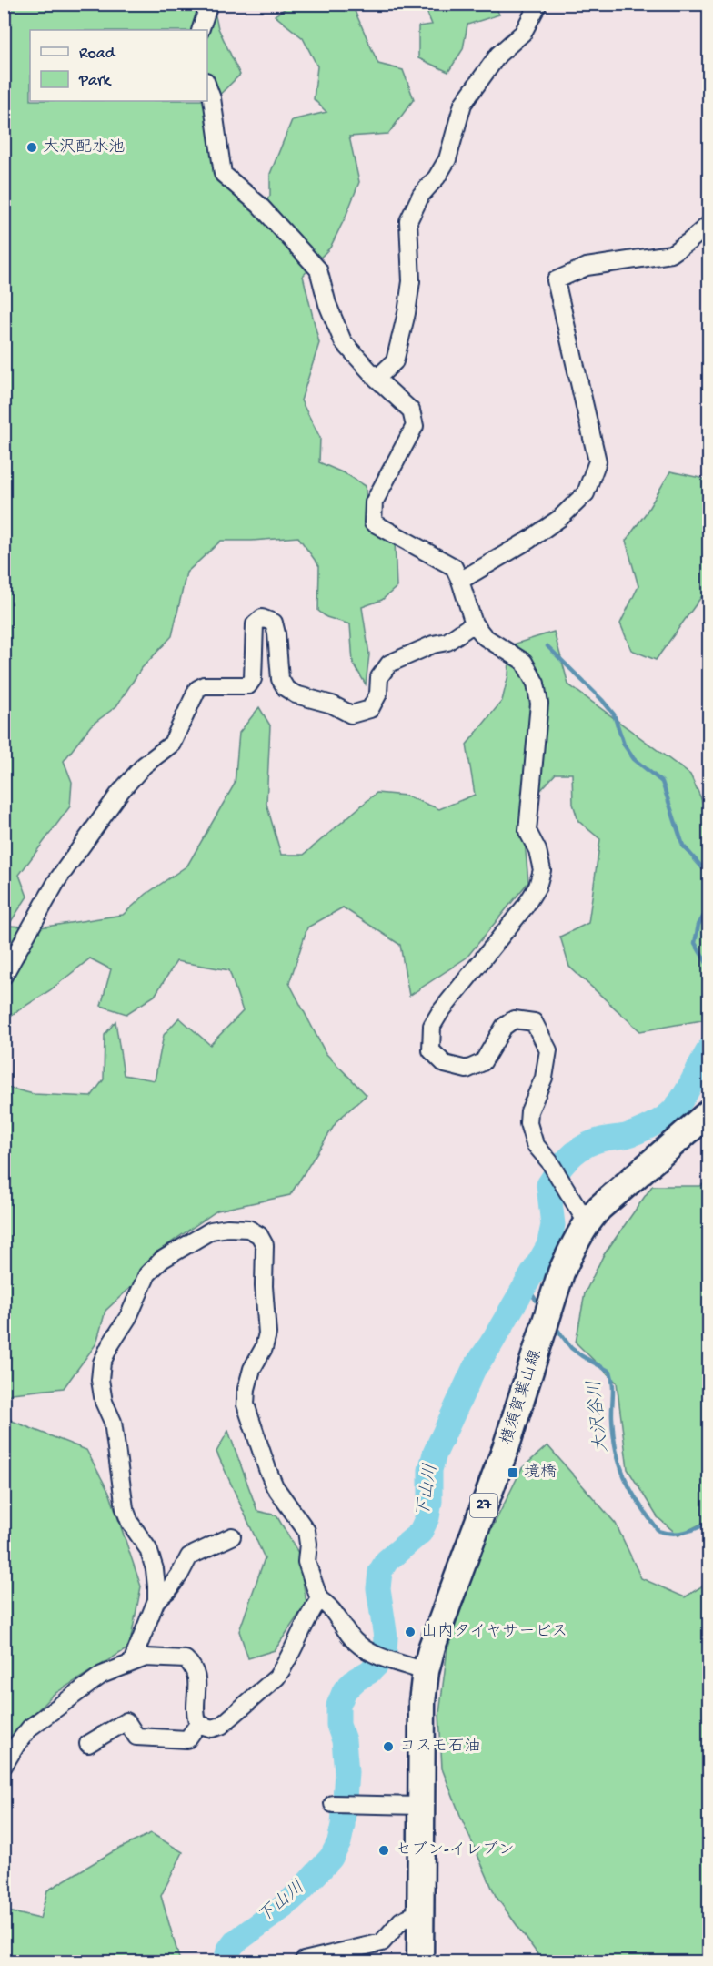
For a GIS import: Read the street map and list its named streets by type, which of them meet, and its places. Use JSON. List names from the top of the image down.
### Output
{
  "streets": {
    "main road": ["横須賀葉山線", "27"]
  },
  "water": ["大沢谷川", "下山川"],
  "places": {
    "other": [
      "大沢配水池",
      "山内タイヤサービス",
      "コスモ石油",
      "セブン-イレブン"
    ],
    "transit": ["境橋"]
  },
  "legend": ["Road", "Park"]
}
